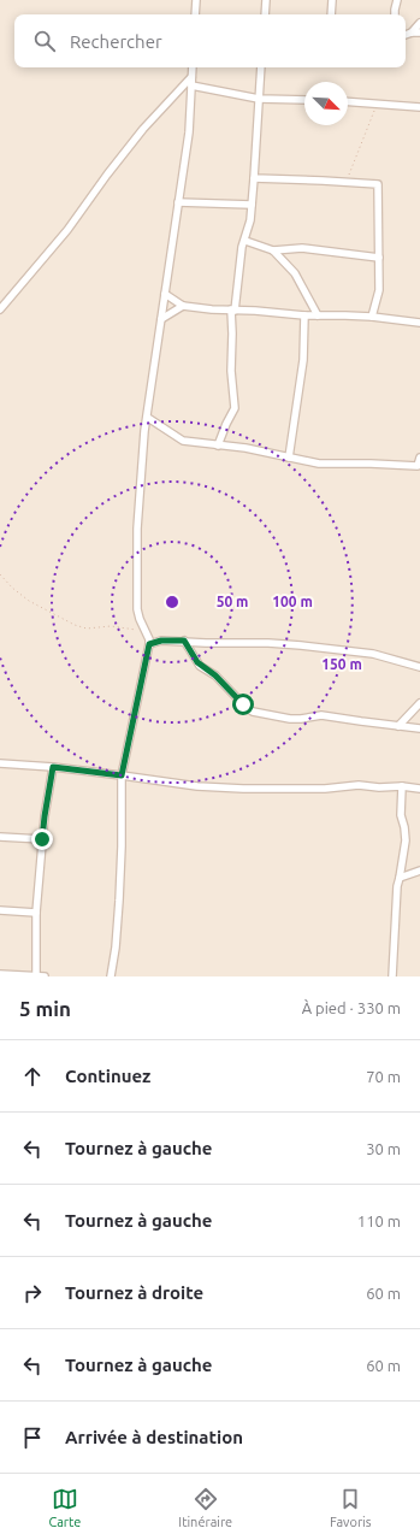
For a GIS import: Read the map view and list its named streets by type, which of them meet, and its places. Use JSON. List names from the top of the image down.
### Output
{
  "north": "bottom right",
  "page": {
    "search": "Rechercher",
    "heading": ["5 min", "À pied · 330 m"],
    "list": [
      ["Continuez", "70 m"],
      ["Tournez à gauche", "30 m"],
      ["Tournez à gauche", "110 m"],
      ["Tournez à droite", "60 m"],
      ["Tournez à gauche", "60 m"],
      "Arrivée à destination"
    ],
    "nav": ["Carte", "Itinéraire", "Favoris"]
  },
  "rings": ["50 m", "100 m", "150 m"]
}
